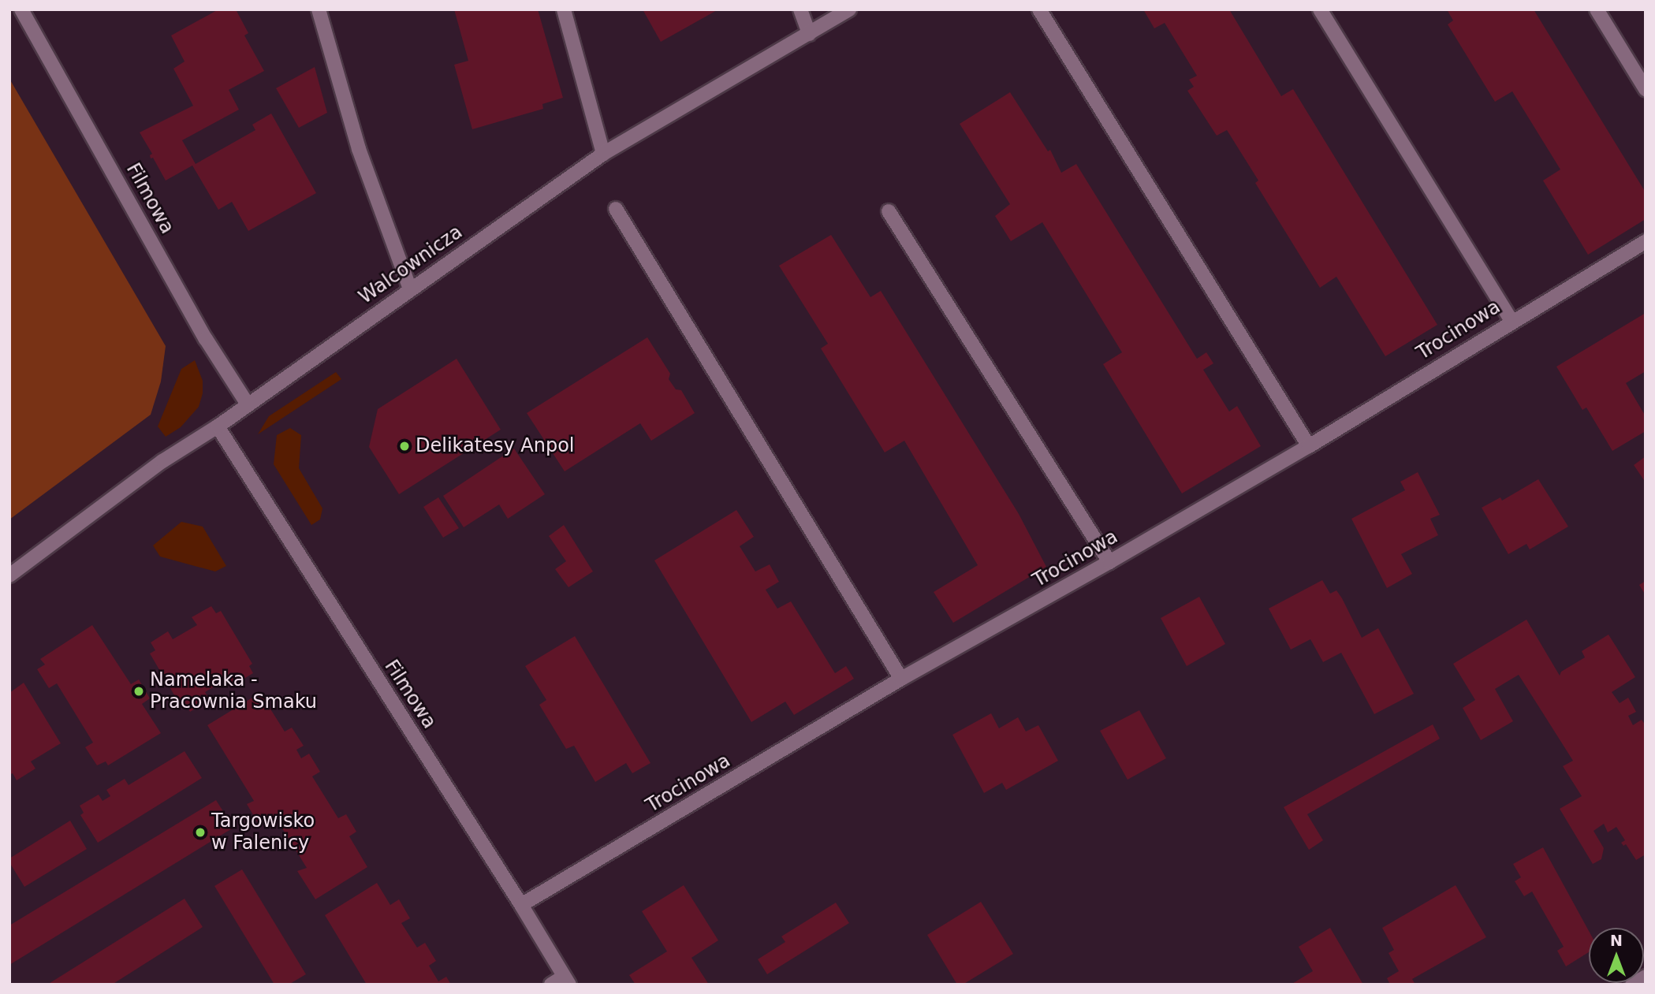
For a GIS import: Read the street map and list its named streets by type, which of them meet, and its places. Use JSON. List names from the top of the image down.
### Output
{
  "streets": {
    "street": ["Filmowa", "Walcownicza", "Trocinowa"]
  },
  "crossings": [
    ["Filmowa", "Walcownicza"],
    ["Filmowa", "Trocinowa"]
  ],
  "places": ["Delikatesy Anpol", "Namelaka - Pracownia Smaku", "Targowisko w Falenicy"],
  "north": "top"
}
